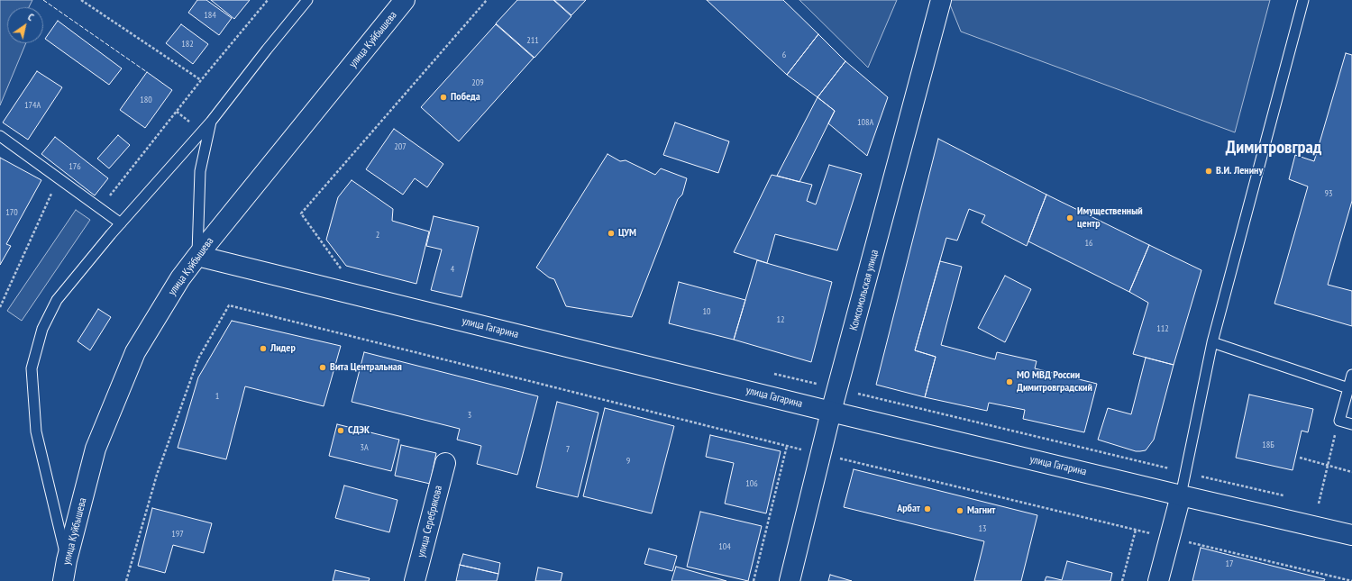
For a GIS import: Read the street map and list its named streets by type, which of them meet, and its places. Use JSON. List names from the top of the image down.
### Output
{
  "streets": {
    "main road": [
      "улица Куйбышева",
      "Комсомольская улица",
      "улица Гагарина",
      "улица Серебрякова"
    ]
  },
  "crossings": [
    ["улица Куйбышева", "улица Гагарина"],
    ["Комсомольская улица", "улица Гагарина"]
  ],
  "districts": ["Димитровград"],
  "places": [
    "Победа",
    "В.И. Ленину",
    "Имущественный центр",
    "ЦУМ",
    "Лидер",
    "Вита Центральная",
    "МО МВД России Димитровградский",
    "СДЭК",
    "Арбат",
    "Магнит"
  ],
  "house_numbers": [
    "184",
    "211",
    "182",
    "6",
    "209",
    "180",
    "174А",
    "108А",
    "207",
    "176",
    "93",
    "170",
    "2",
    "16",
    "4",
    "10",
    "12",
    "112",
    "1",
    "3",
    "18Б",
    "3А",
    "7",
    "9",
    "106",
    "13",
    "197",
    "104",
    "17"
  ],
  "north": "top right"
}
